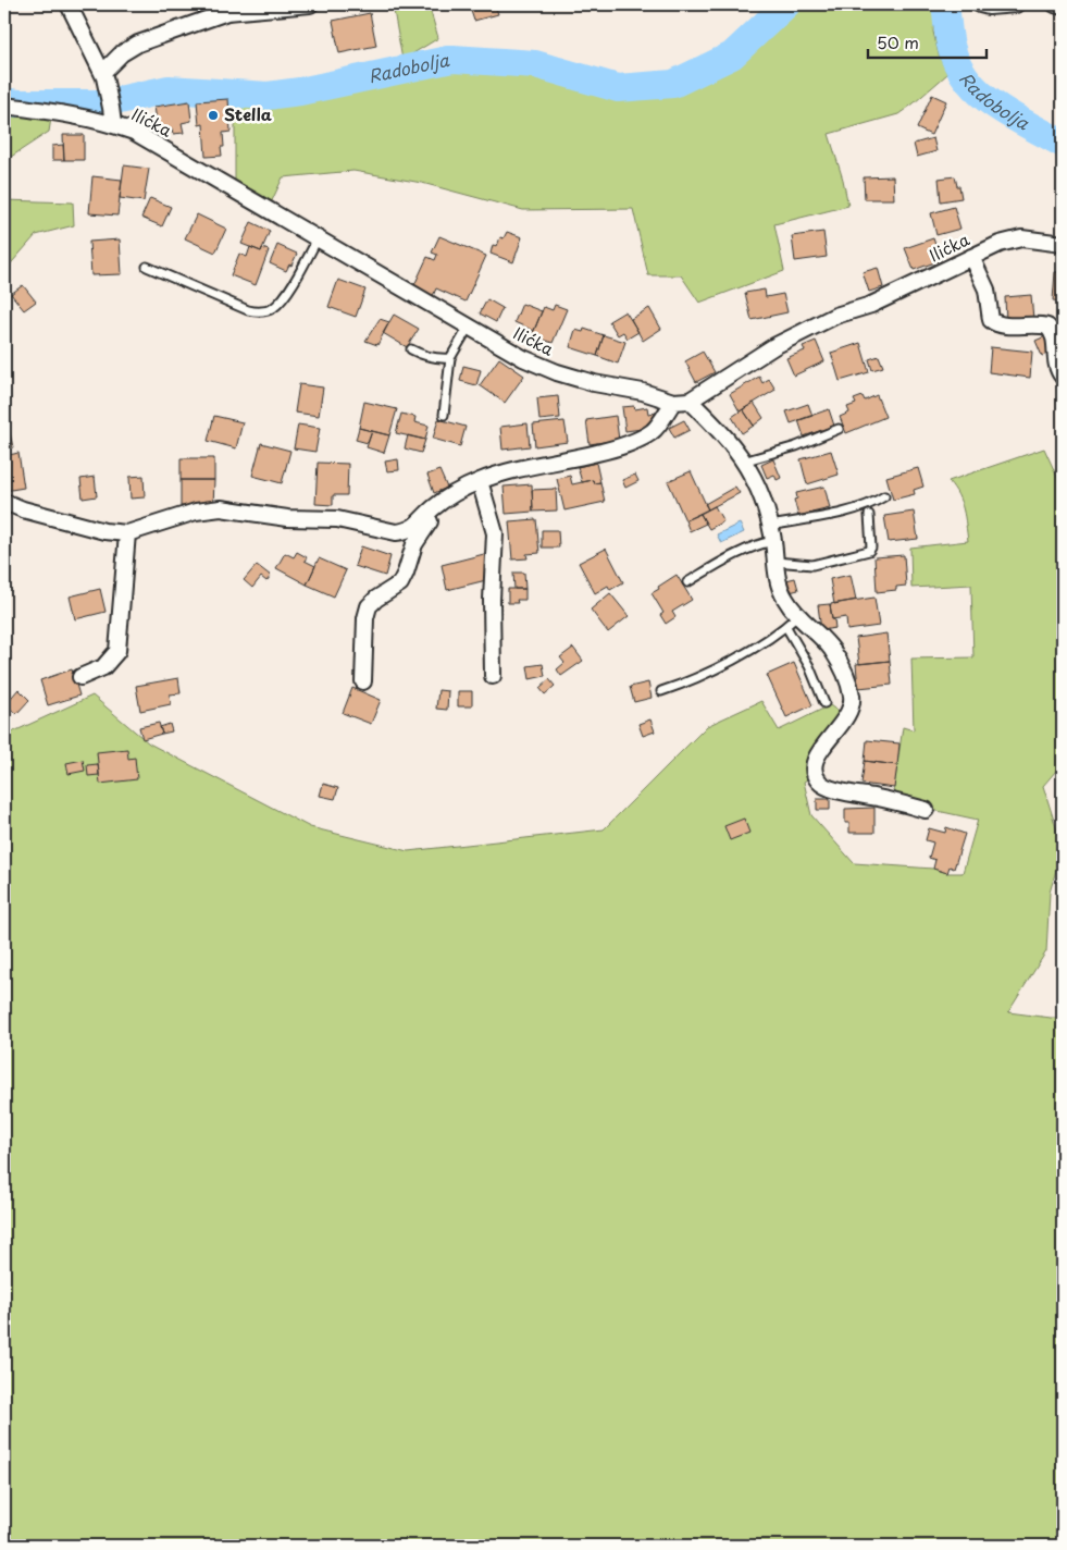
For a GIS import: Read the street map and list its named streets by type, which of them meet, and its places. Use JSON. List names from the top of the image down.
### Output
{
  "streets": {
    "street": ["Ilićka"]
  },
  "water": ["Radobolja"],
  "places": ["Stella"],
  "scale_bar": "50 m"
}
